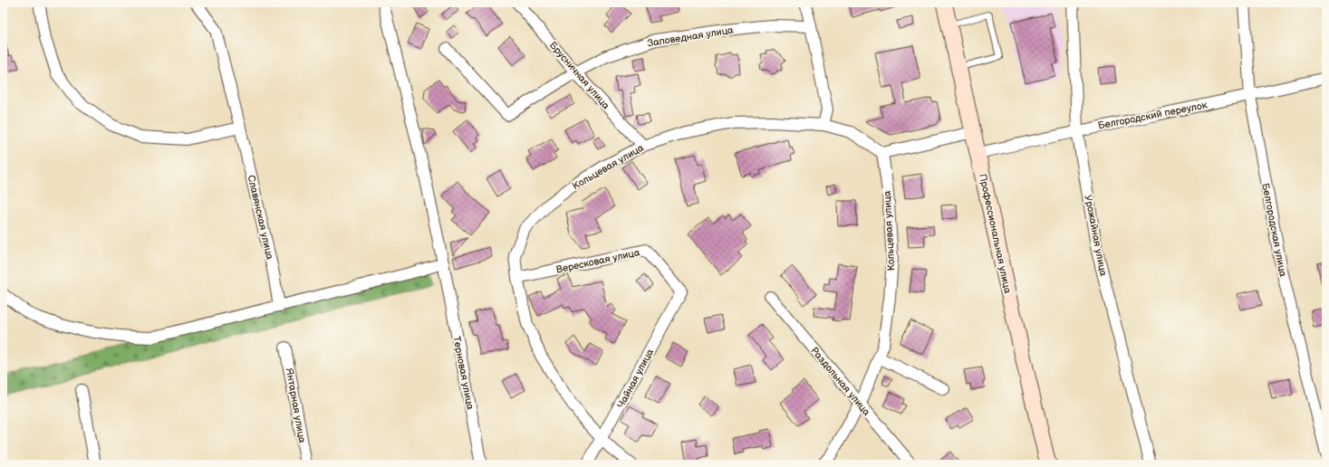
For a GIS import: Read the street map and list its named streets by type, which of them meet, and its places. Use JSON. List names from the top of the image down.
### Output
{
  "streets": {
    "street": [
      "Заповедная улица",
      "Брусничная улица",
      "Белгородский переулок",
      "Кольцевая улица",
      "Славянская улица",
      "Белгородская улица",
      "Профессиональная улица",
      "Урожайная улица",
      "Вересковая улица",
      "Терновая улица",
      "Чайная улица",
      "Раздольная улица",
      "Янтарная улица"
    ]
  },
  "crossings": [
    ["Заповедная улица", "Брусничная улица"],
    ["Брусничная улица", "Кольцевая улица"],
    ["Белгородский переулок", "Белгородская улица"],
    ["Белгородский переулок", "Профессиональная улица"],
    ["Белгородский переулок", "Урожайная улица"],
    ["Кольцевая улица", "Вересковая улица"],
    ["Кольцевая улица", "Чайная улица"],
    ["Кольцевая улица", "Раздольная улица"],
    ["Вересковая улица", "Чайная улица"]
  ]
}
